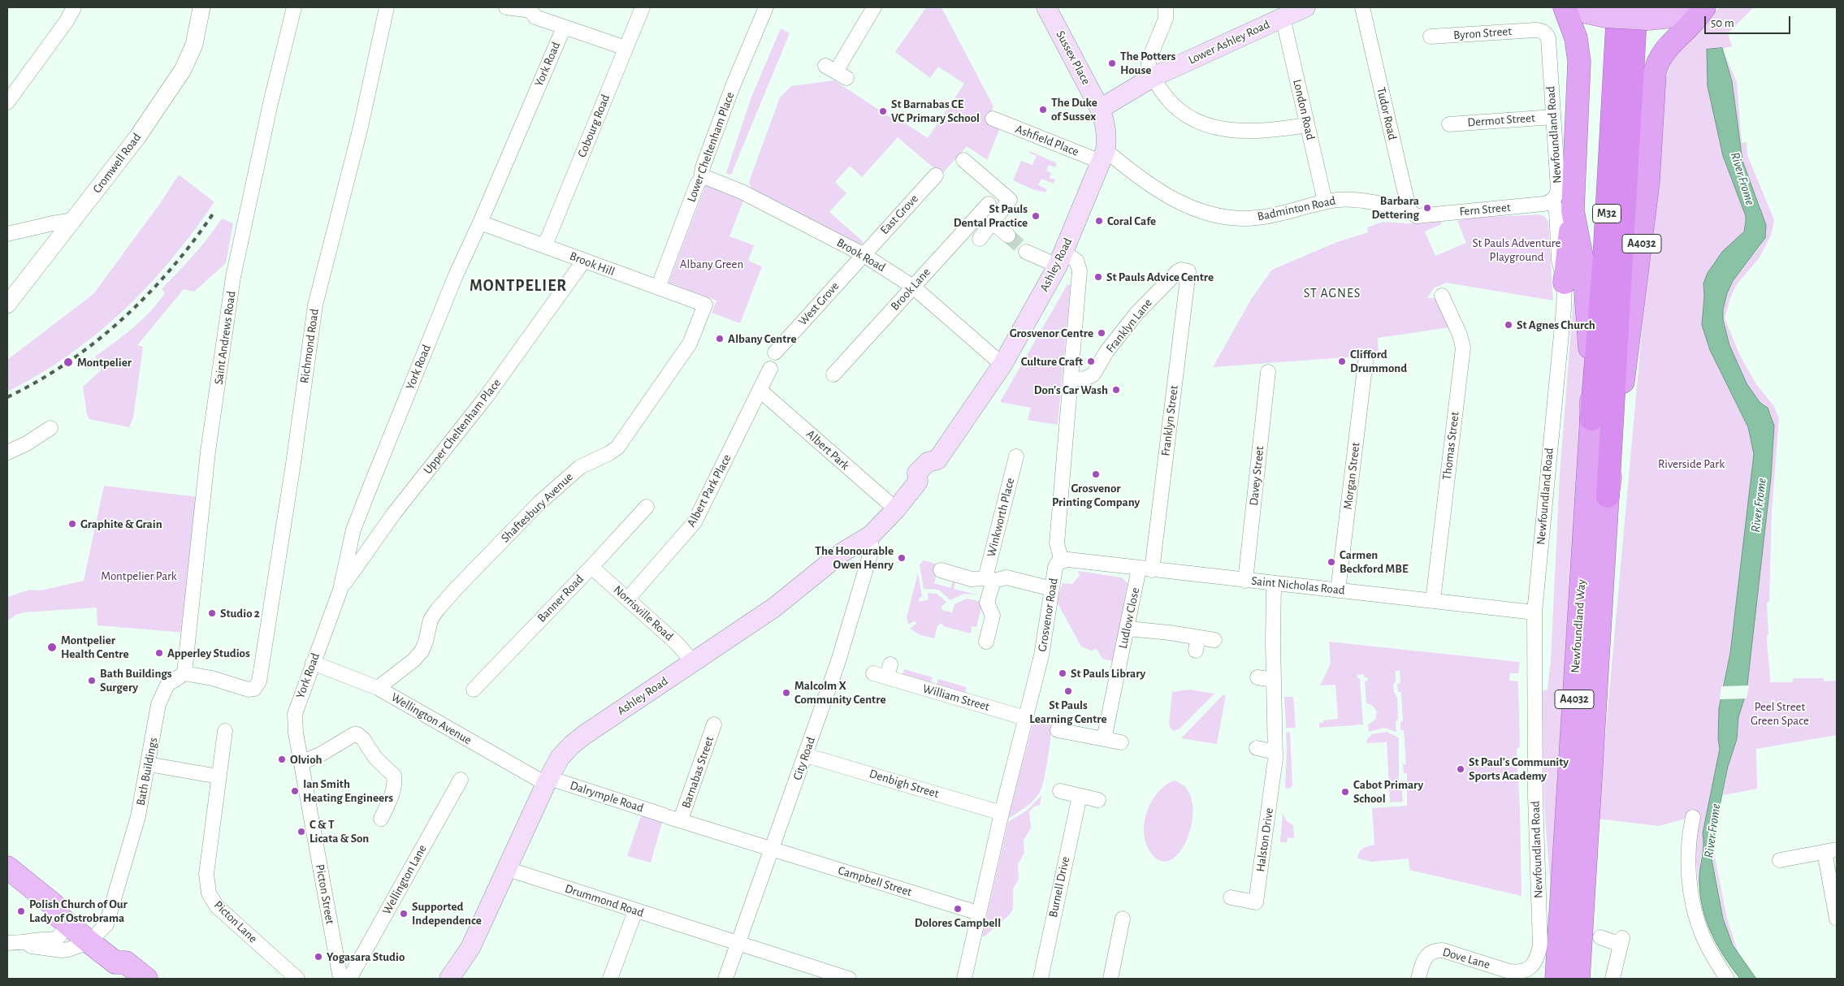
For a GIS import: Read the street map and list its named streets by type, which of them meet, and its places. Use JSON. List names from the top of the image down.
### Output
{
  "streets": {
    "highway": ["M32", "A4032", "Newfoundland Way"],
    "main road": ["Lower Ashley Road", "Sussex Place", "Ashley Road"],
    "street": [
      "Byron Street",
      "York Road",
      "London Road",
      "Tudor Road",
      "Dermot Street",
      "Cobourg Road",
      "Newfoundland Road",
      "Ashfield Place",
      "Lower Cheltenham Place",
      "Cromwell Road",
      "Badminton Road",
      "Fern Street",
      "East Grove",
      "Brook Road",
      "Brook Hill",
      "Brook Lane",
      "West Grove",
      "Franklyn Lane",
      "Saint Andrews Road",
      "Richmond Road",
      "Franklyn Street",
      "Upper Cheltenham Place",
      "Thomas Street",
      "Albert Park",
      "Davey Street",
      "Morgan Street",
      "Albert Park Place",
      "Shaftesbury Avenue",
      "Winkworth Place",
      "Saint Nicholas Road",
      "Banner Road",
      "Norrisville Road",
      "Grosvenor Road",
      "Ludlow Close",
      "William Street",
      "Wellington Avenue",
      "City Road",
      "Bath Buildings",
      "Barnabas Street",
      "Denbigh Street",
      "Dalrymple Road",
      "Halston Drive",
      "Wellington Lane",
      "Campbell Street",
      "Burnell Drive",
      "Picton Street",
      "Drummond Road",
      "Picton Lane",
      "Dove Lane"
    ]
  },
  "crossings": [
    ["Byron Street", "Newfoundland Road"],
    ["Lower Ashley Road", "London Road"],
    ["Sussex Place", "Ashley Road"],
    ["York Road", "Brook Hill"],
    ["York Road", "Upper Cheltenham Place"],
    ["York Road", "Wellington Avenue"],
    ["York Road", "Picton Street"],
    ["London Road", "Badminton Road"],
    ["Tudor Road", "Badminton Road"],
    ["Tudor Road", "Fern Street"],
    ["Dermot Street", "Newfoundland Road"],
    ["Cobourg Road", "Brook Hill"],
    ["Newfoundland Road", "Fern Street"],
    ["Newfoundland Road", "Saint Nicholas Road"],
    ["Newfoundland Road", "Dove Lane"],
    ["Ashfield Place", "Badminton Road"],
    ["Ashfield Place", "Ashley Road"],
    ["Lower Cheltenham Place", "Brook Road"],
    ["Lower Cheltenham Place", "Brook Hill"],
    ["Badminton Road", "Fern Street"],
    ["Badminton Road", "Ashley Road"],
    ["M32", "A4032"],
    ["M32", "Newfoundland Way"],
    ["East Grove", "Brook Road"],
    ["East Grove", "West Grove"],
    ["A4032", "Newfoundland Way"],
    ["Brook Road", "Ashley Road"],
    ["Brook Road", "Brook Lane"],
    ["Brook Road", "West Grove"],
    ["Brook Hill", "Upper Cheltenham Place"],
    ["Brook Hill", "Shaftesbury Avenue"],
    ["Ashley Road", "Albert Park"],
    ["Ashley Road", "Norrisville Road"],
    ["Ashley Road", "Grosvenor Road"],
    ["Ashley Road", "Wellington Avenue"],
    ["Ashley Road", "City Road"],
    ["Ashley Road", "Dalrymple Road"],
    ["Ashley Road", "Drummond Road"],
    ["Franklyn Lane", "Franklyn Street"],
    ["Franklyn Lane", "Grosvenor Road"],
    ["Saint Andrews Road", "Richmond Road"],
    ["Saint Andrews Road", "Bath Buildings"],
    ["Richmond Road", "Bath Buildings"],
    ["Franklyn Street", "Saint Nicholas Road"],
    ["Franklyn Street", "Ludlow Close"],
    ["Thomas Street", "Saint Nicholas Road"],
    ["Albert Park", "Albert Park Place"],
    ["Davey Street", "Saint Nicholas Road"],
    ["Morgan Street", "Saint Nicholas Road"],
    ["Albert Park Place", "Norrisville Road"],
    ["Shaftesbury Avenue", "Wellington Avenue"],
    ["Saint Nicholas Road", "Grosvenor Road"],
    ["Saint Nicholas Road", "Ludlow Close"],
    ["Saint Nicholas Road", "Halston Drive"],
    ["Banner Road", "Norrisville Road"],
    ["Grosvenor Road", "William Street"],
    ["Grosvenor Road", "Denbigh Street"],
    ["Grosvenor Road", "Campbell Street"],
    ["Wellington Avenue", "Dalrymple Road"],
    ["City Road", "Denbigh Street"],
    ["City Road", "Dalrymple Road"],
    ["City Road", "Campbell Street"],
    ["City Road", "Drummond Road"],
    ["Barnabas Street", "Dalrymple Road"],
    ["Dalrymple Road", "Campbell Street"]
  ],
  "districts": ["MONTPELIER", "ST AGNES"],
  "water": ["River Frome"],
  "parks": [
    "St Pauls Adventure Playground",
    "Albany Green",
    "Riverside Park",
    "Montpelier Park",
    "Peel Street Green Space"
  ],
  "places": [
    "The Potters House",
    "The Duke of Sussex",
    "St Barnabas CE VC Primary School",
    "Barbara Dettering",
    "St Pauls Dental Practice",
    "Coral Cafe",
    "St Pauls Advice Centre",
    "St Agnes Church",
    "Grosvenor Centre",
    "Albany Centre",
    "Culture Craft",
    "Clifford Drummond",
    "Montpelier",
    "Don's Car Wash",
    "Grosvenor Printing Company",
    "Graphite & Grain",
    "The Honourable Owen Henry",
    "Carmen Beckford MBE",
    "Studio 2",
    "Montpelier Health Centre",
    "Apperley Studios",
    "St Pauls Library",
    "Bath Buildings Surgery",
    "St Pauls Learning Centre",
    "Malcolm X Community Centre",
    "Olvioh",
    "St Paul's Community Sports Academy",
    "Ian Smith Heating Engineers",
    "Cabot Primary School",
    "C & T Licata & Son",
    "Dolores Campbell",
    "Polish Church of Our Lady of Ostrobrama",
    "Supported Independence",
    "Yogasara Studio"
  ],
  "scale_bar": "50 m"
}
